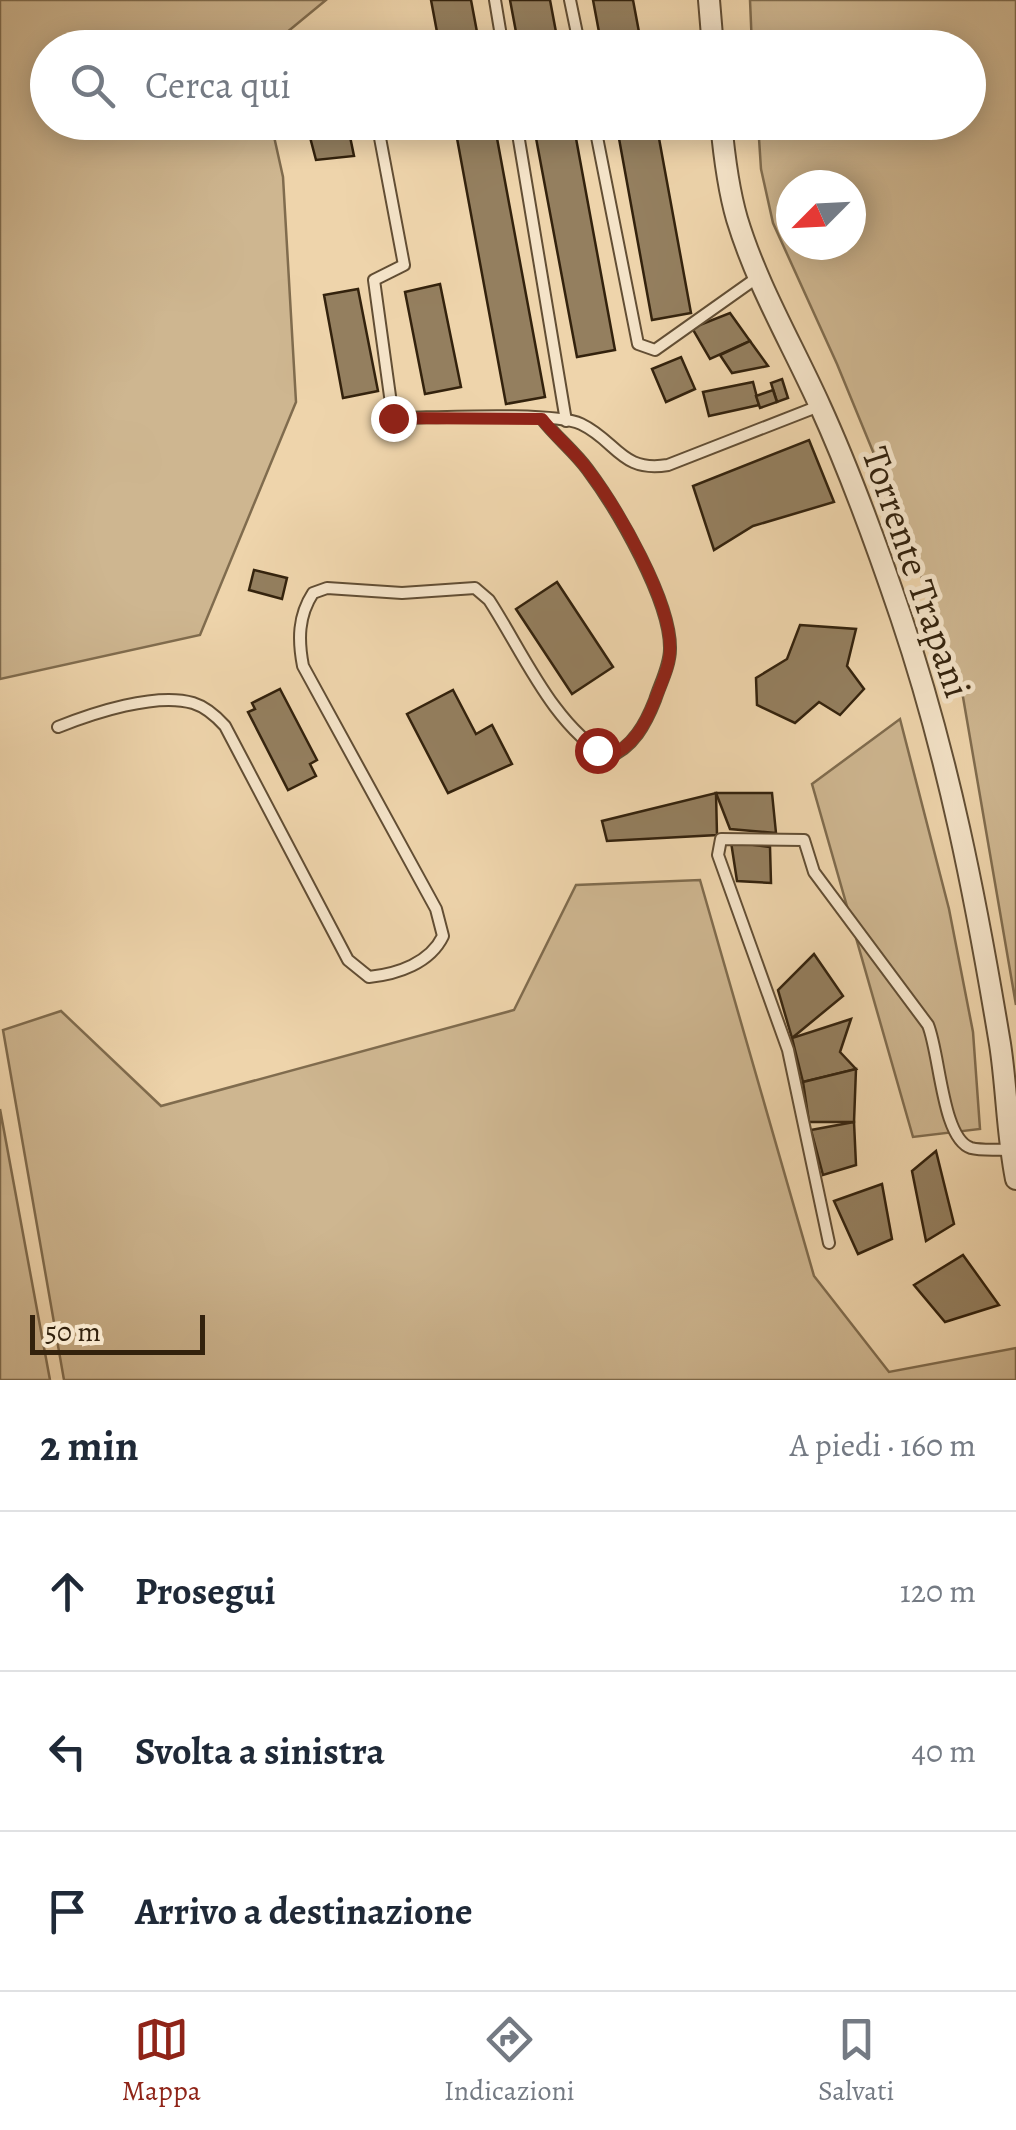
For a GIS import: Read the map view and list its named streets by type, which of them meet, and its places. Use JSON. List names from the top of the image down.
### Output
{
  "streets": {
    "street": ["Torrente Trapani"]
  },
  "scale_bar": "50 m",
  "north": "bottom left",
  "page": {
    "search": "Cerca qui",
    "scale": "50 m",
    "heading": ["2 min", "A piedi · 160 m"],
    "list": [
      ["Prosegui", "120 m"],
      ["Svolta a sinistra", "40 m"],
      "Arrivo a destinazione"
    ],
    "nav": ["Mappa", "Indicazioni", "Salvati"]
  }
}
